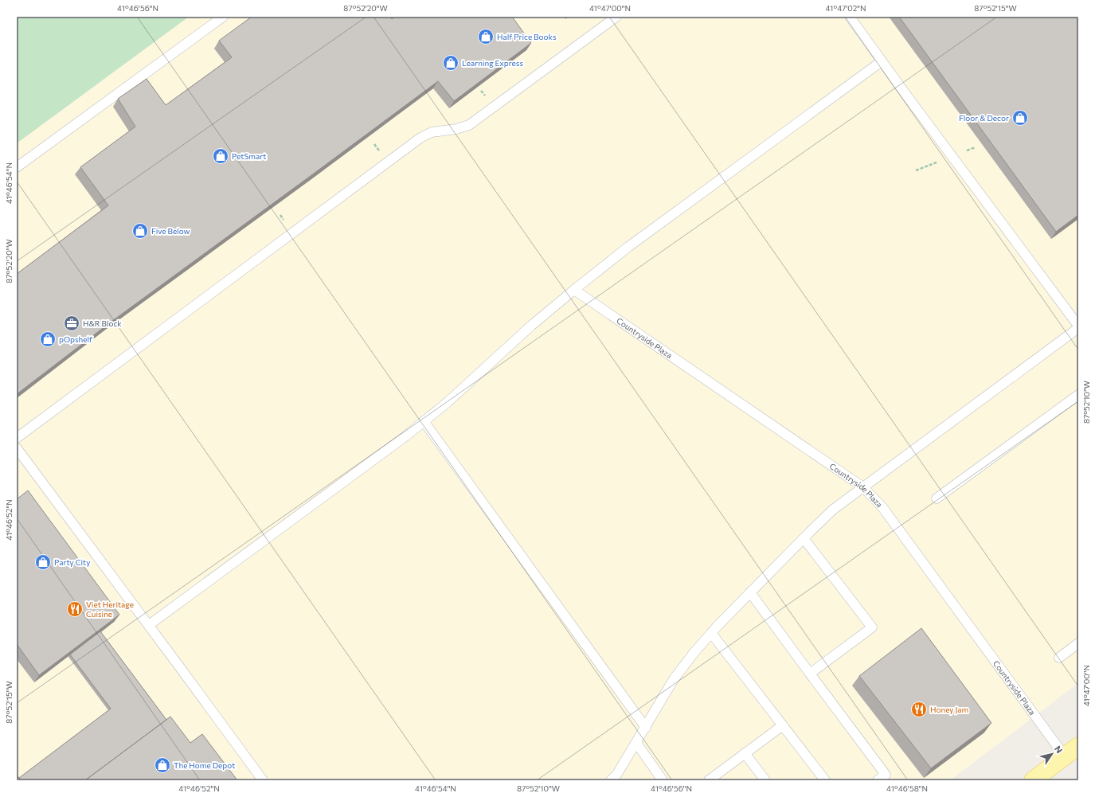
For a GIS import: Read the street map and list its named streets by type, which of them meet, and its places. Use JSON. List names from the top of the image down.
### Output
{
  "streets": {
    "lane": ["Countryside Plaza"]
  },
  "places": {
    "shop": [
      "Half Price Books",
      "Learning Express",
      "Floor & Decor",
      "PetSmart",
      "Five Below",
      "pOpshelf",
      "Party City",
      "The Home Depot"
    ],
    "office": ["H&R Block"],
    "restaurant": ["Viet Heritage Cuisine", "Honey Jam"]
  },
  "north": "top right",
  "coordinates": [
    "41°46'56\"N",
    "87°52'20\"W",
    "41°47'00\"N",
    "41°47'02\"N",
    "87°52'15\"W",
    "41°46'54\"N",
    "87°52'10\"W",
    "41°46'52\"N",
    "41°46'58\"N"
  ]
}
